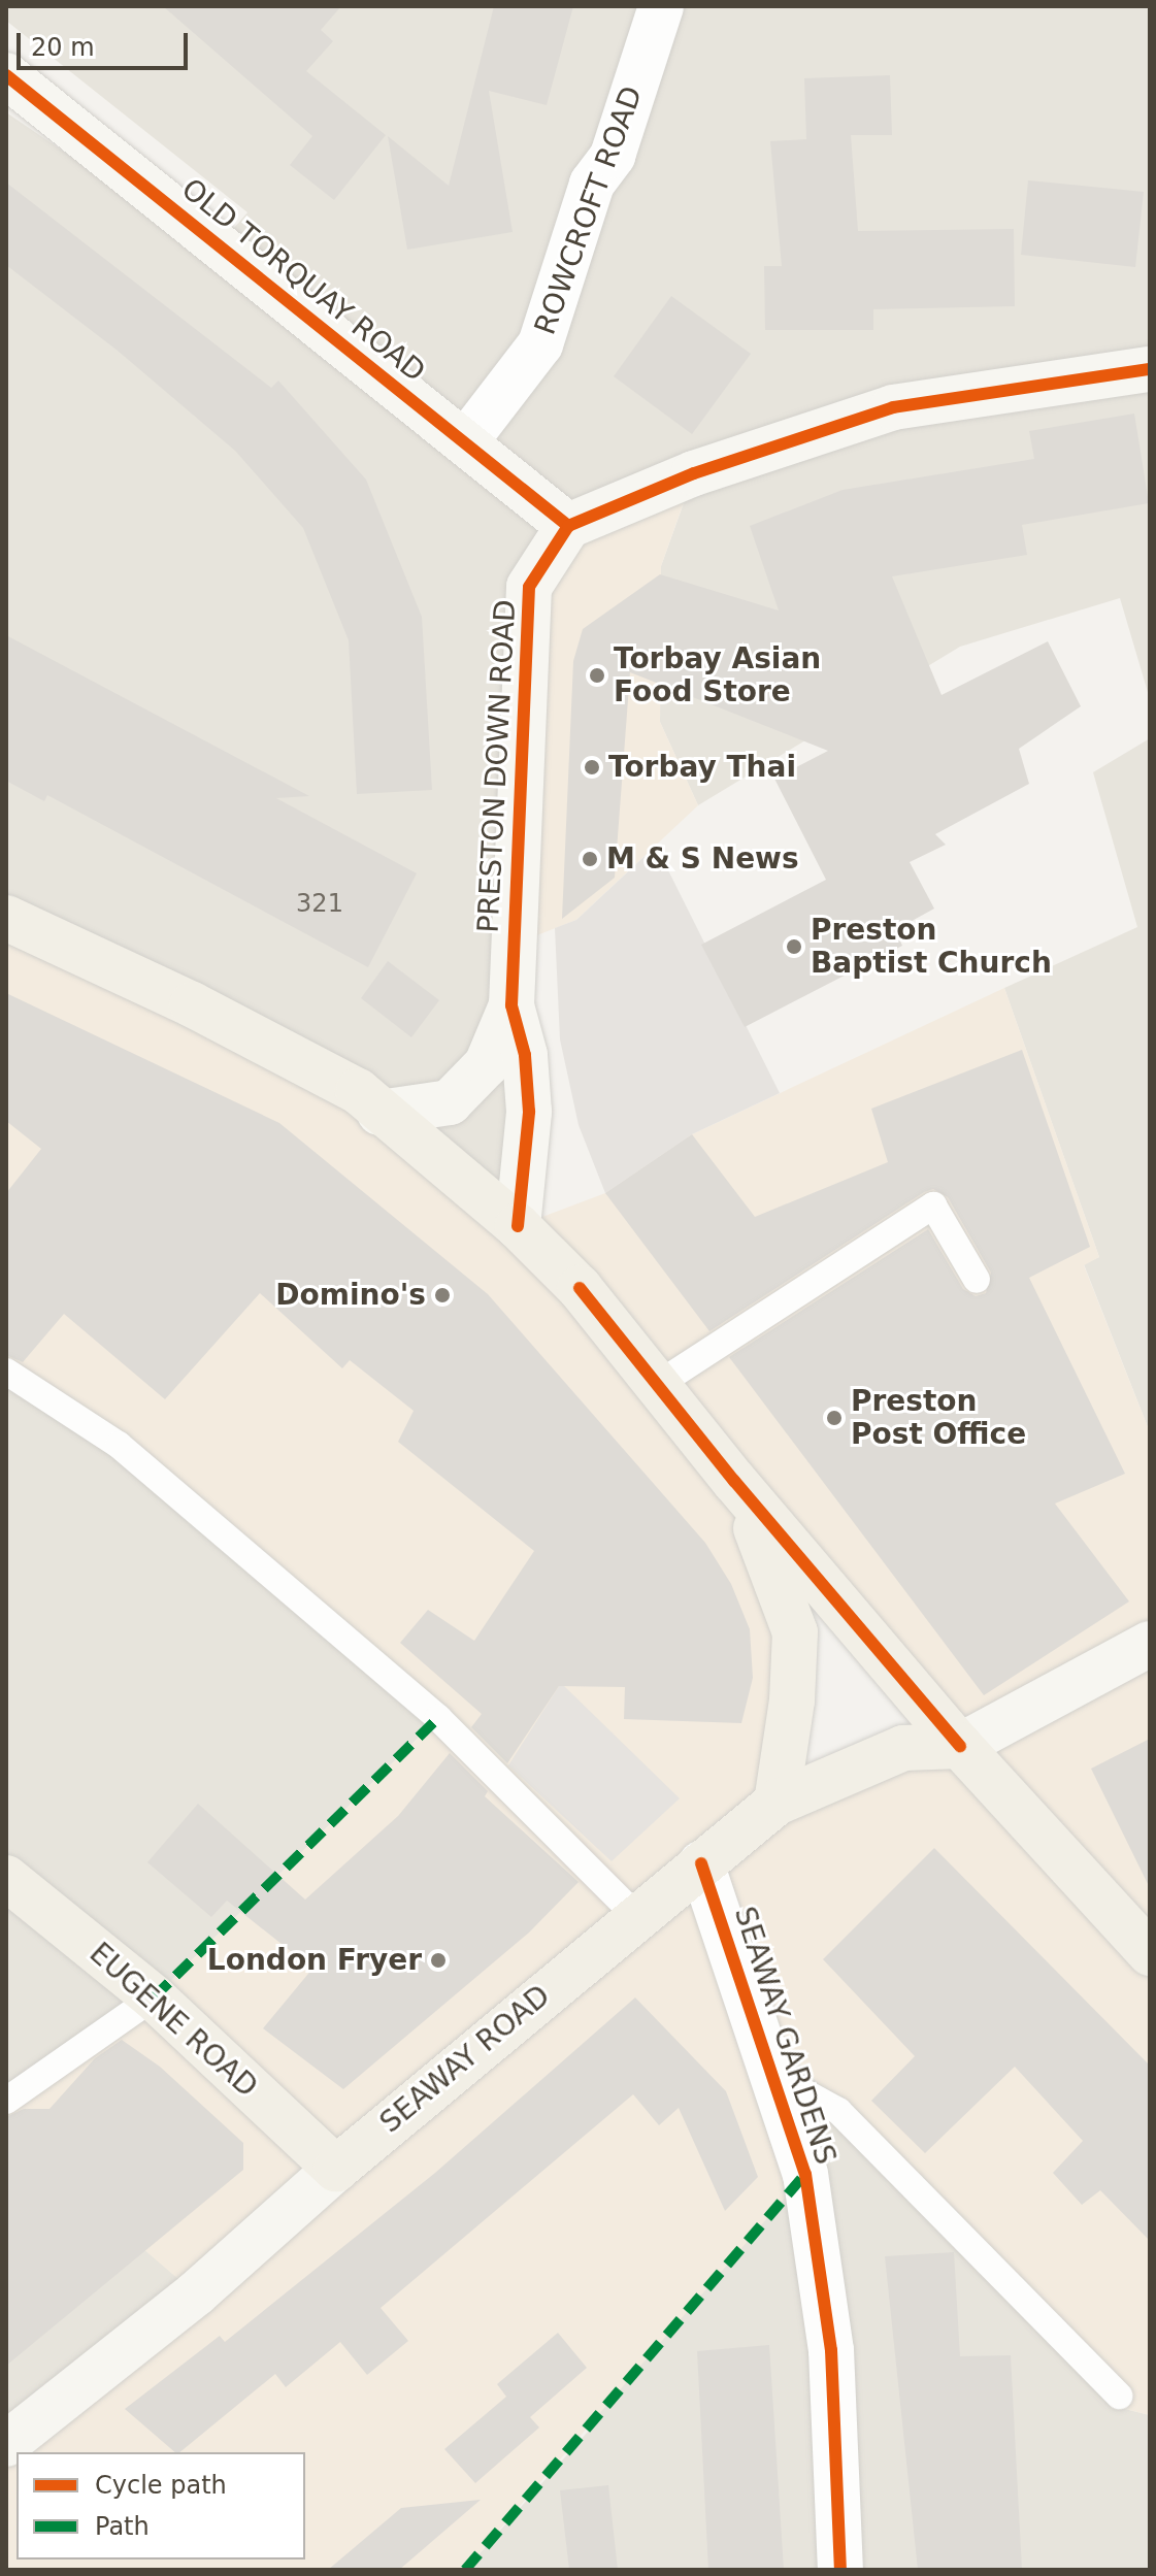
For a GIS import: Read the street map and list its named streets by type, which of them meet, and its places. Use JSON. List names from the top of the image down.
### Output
{
  "streets": {
    "main road": ["EUGENE ROAD", "SEAWAY ROAD"],
    "street": [
      "ROWCROFT ROAD",
      "OLD TORQUAY ROAD",
      "PRESTON DOWN ROAD",
      "SEAWAY GARDENS"
    ]
  },
  "crossings": [
    ["ROWCROFT ROAD", "OLD TORQUAY ROAD"],
    ["OLD TORQUAY ROAD", "PRESTON DOWN ROAD"],
    ["EUGENE ROAD", "SEAWAY ROAD"],
    ["SEAWAY GARDENS", "SEAWAY ROAD"]
  ],
  "places": [
    "Torbay Asian Food Store",
    "Torbay Thai",
    "M & S News",
    "Preston Baptist Church",
    "Domino's",
    "Preston Post Office",
    "London Fryer"
  ],
  "house_numbers": ["321"],
  "legend": ["Cycle path", "Path"],
  "scale_bar": "20 m"
}
